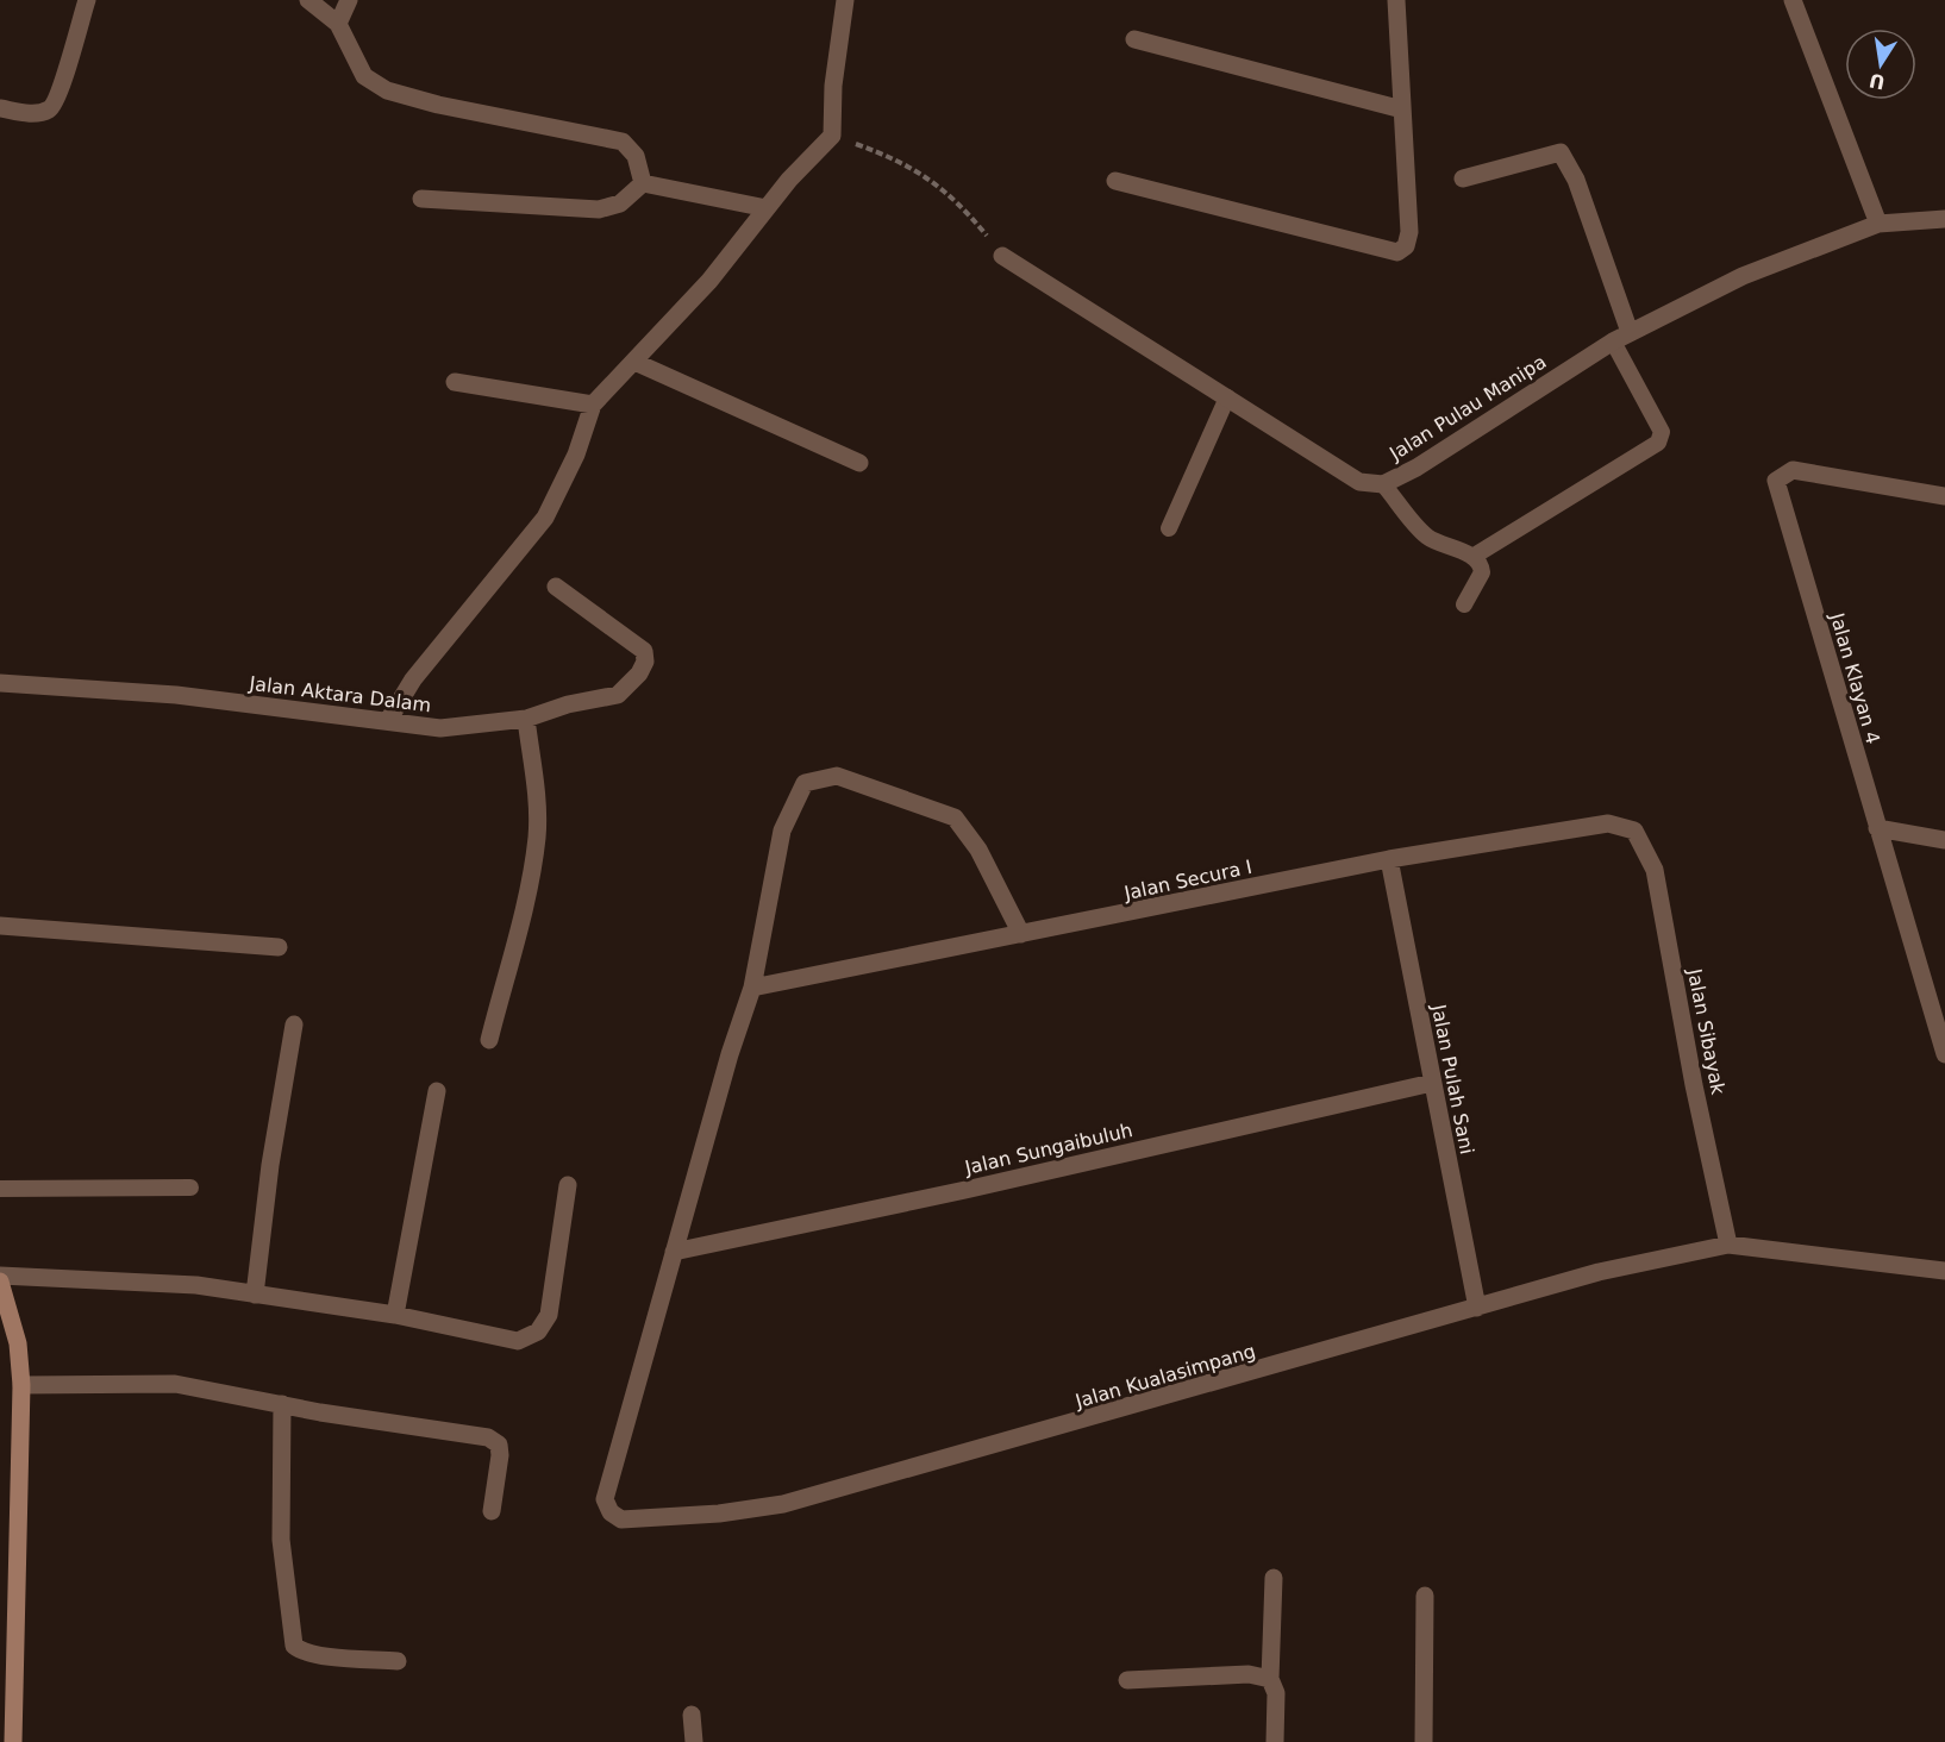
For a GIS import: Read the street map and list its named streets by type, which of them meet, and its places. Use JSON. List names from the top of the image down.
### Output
{
  "streets": {
    "street": [
      "Jalan Pulau Manipa",
      "Jalan Klayan 4",
      "Jalan Aktara Dalam",
      "Jalan Secura I",
      "Jalan Sibayak",
      "Jalan Pulah Sani",
      "Jalan Sungaibuluh",
      "Jalan Kualasimpang"
    ]
  },
  "crossings": [
    ["Jalan Secura I", "Jalan Sibayak"],
    ["Jalan Secura I", "Jalan Pulah Sani"],
    ["Jalan Sibayak", "Jalan Kualasimpang"],
    ["Jalan Pulah Sani", "Jalan Sungaibuluh"],
    ["Jalan Pulah Sani", "Jalan Kualasimpang"],
    ["Jalan Sungaibuluh", "Jalan Kualasimpang"]
  ],
  "north": "bottom"
}
